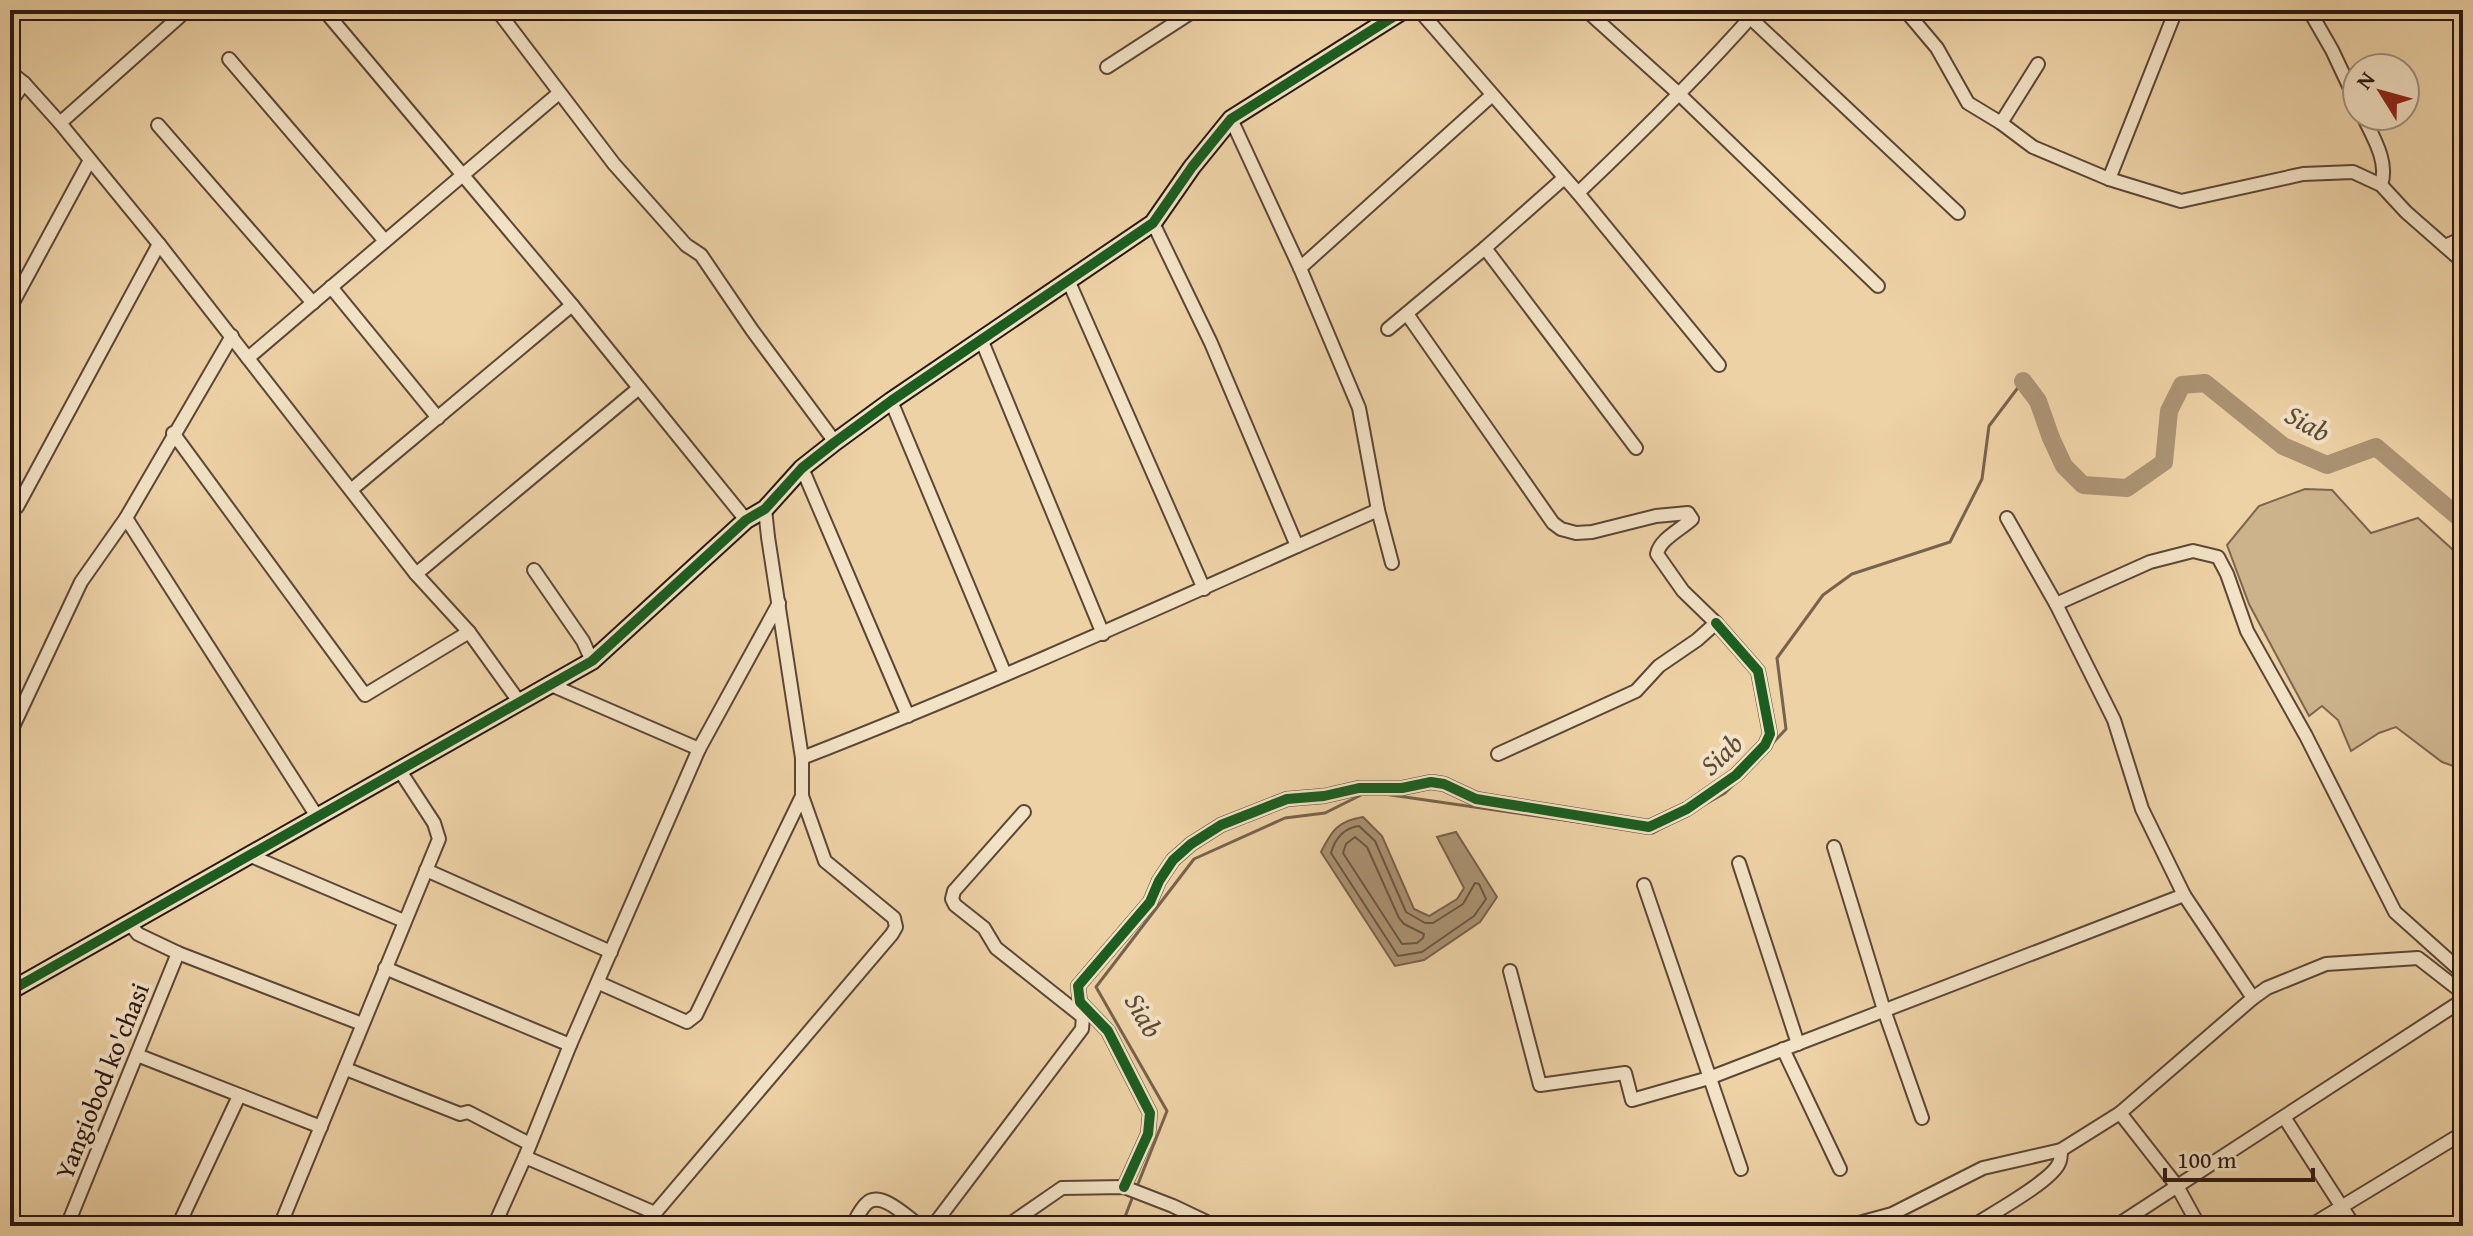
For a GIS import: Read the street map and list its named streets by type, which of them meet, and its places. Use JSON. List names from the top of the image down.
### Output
{
  "streets": {
    "street": ["Yangiobod ko'chasi"]
  },
  "water": ["Siab"],
  "scale_bar": "100 m",
  "north": "top left"
}
